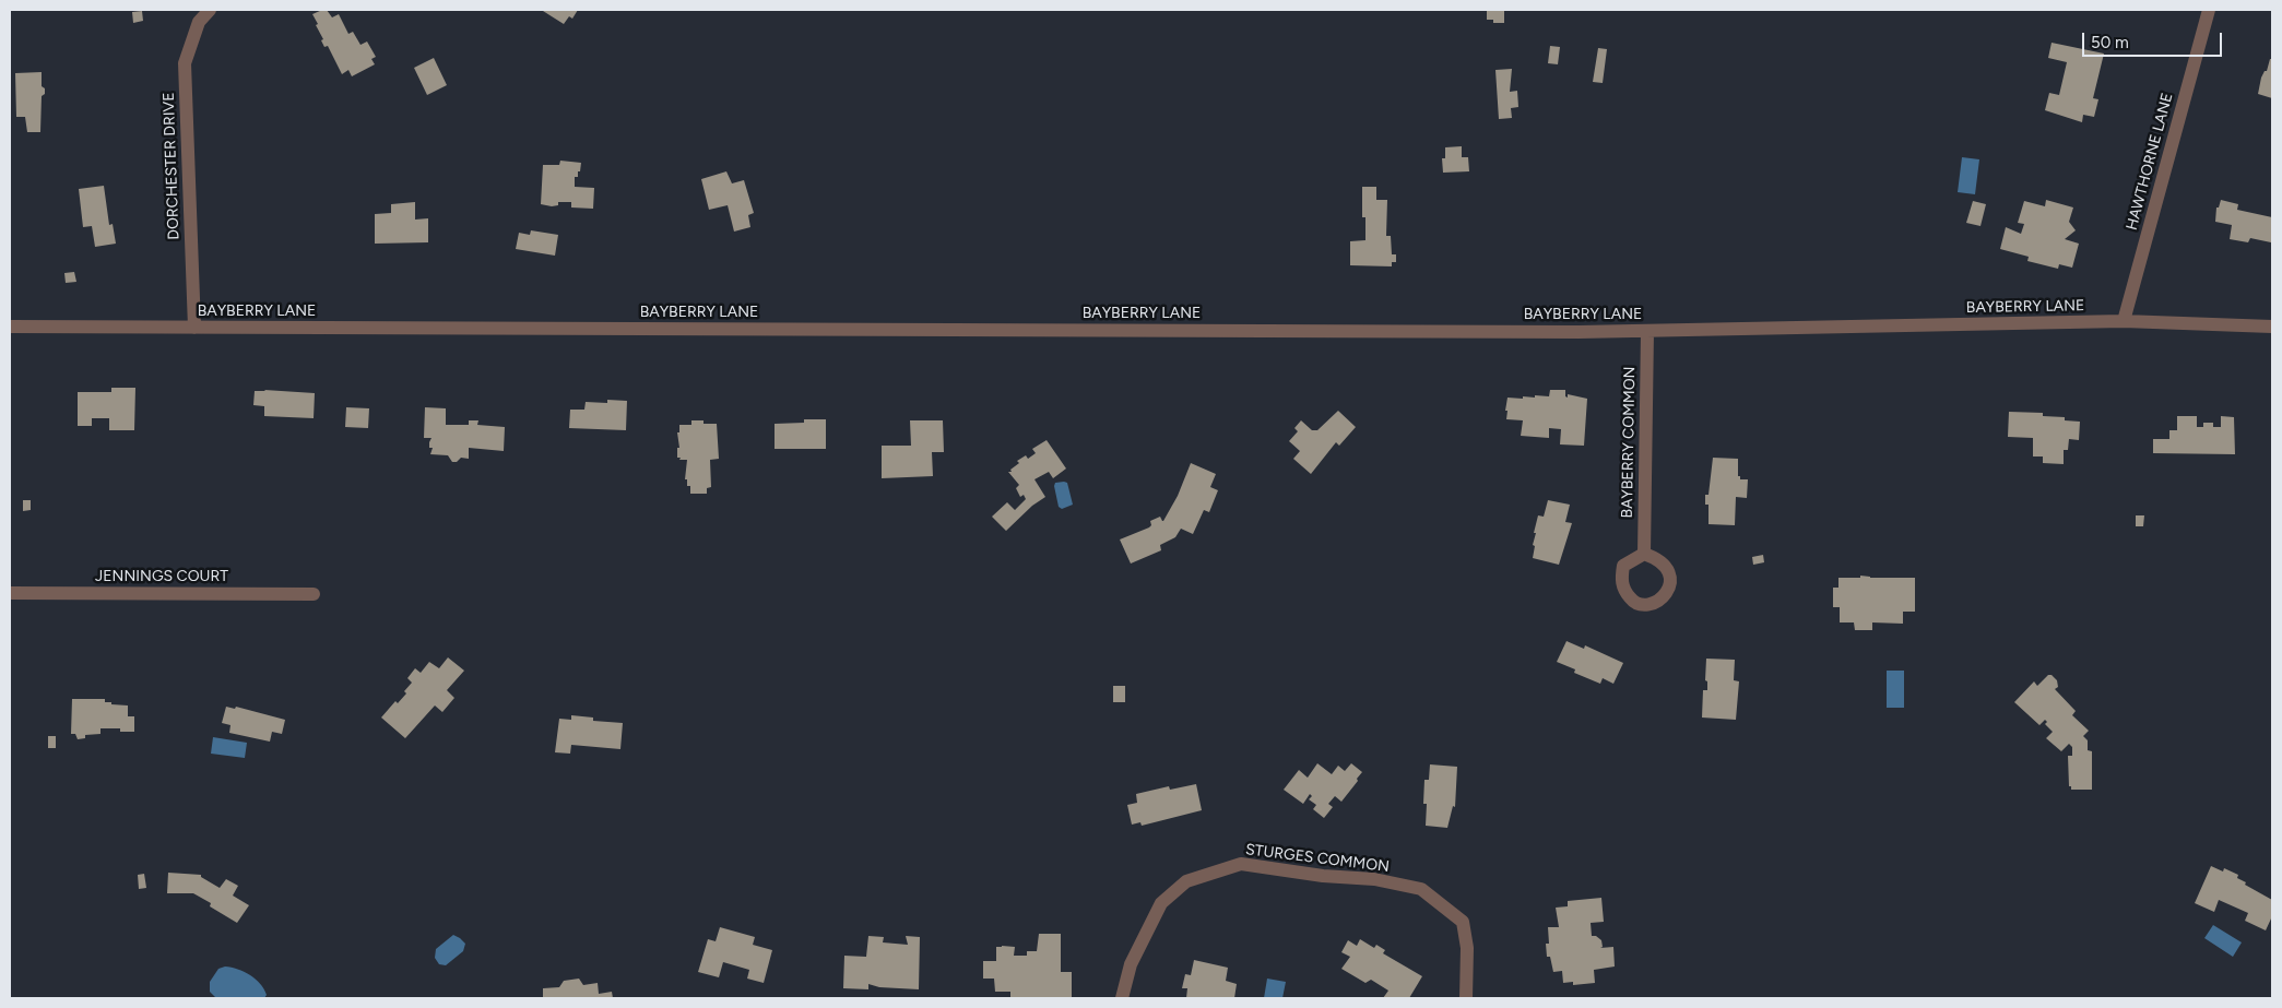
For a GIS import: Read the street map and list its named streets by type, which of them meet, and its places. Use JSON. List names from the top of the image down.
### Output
{
  "streets": {
    "street": [
      "HAWTHORNE LANE",
      "DORCHESTER DRIVE",
      "BAYBERRY LANE",
      "BAYBERRY COMMON",
      "JENNINGS COURT",
      "STURGES COMMON"
    ]
  },
  "crossings": [
    ["HAWTHORNE LANE", "BAYBERRY LANE"],
    ["DORCHESTER DRIVE", "BAYBERRY LANE"],
    ["BAYBERRY LANE", "BAYBERRY COMMON"]
  ],
  "scale_bar": "50 m"
}
